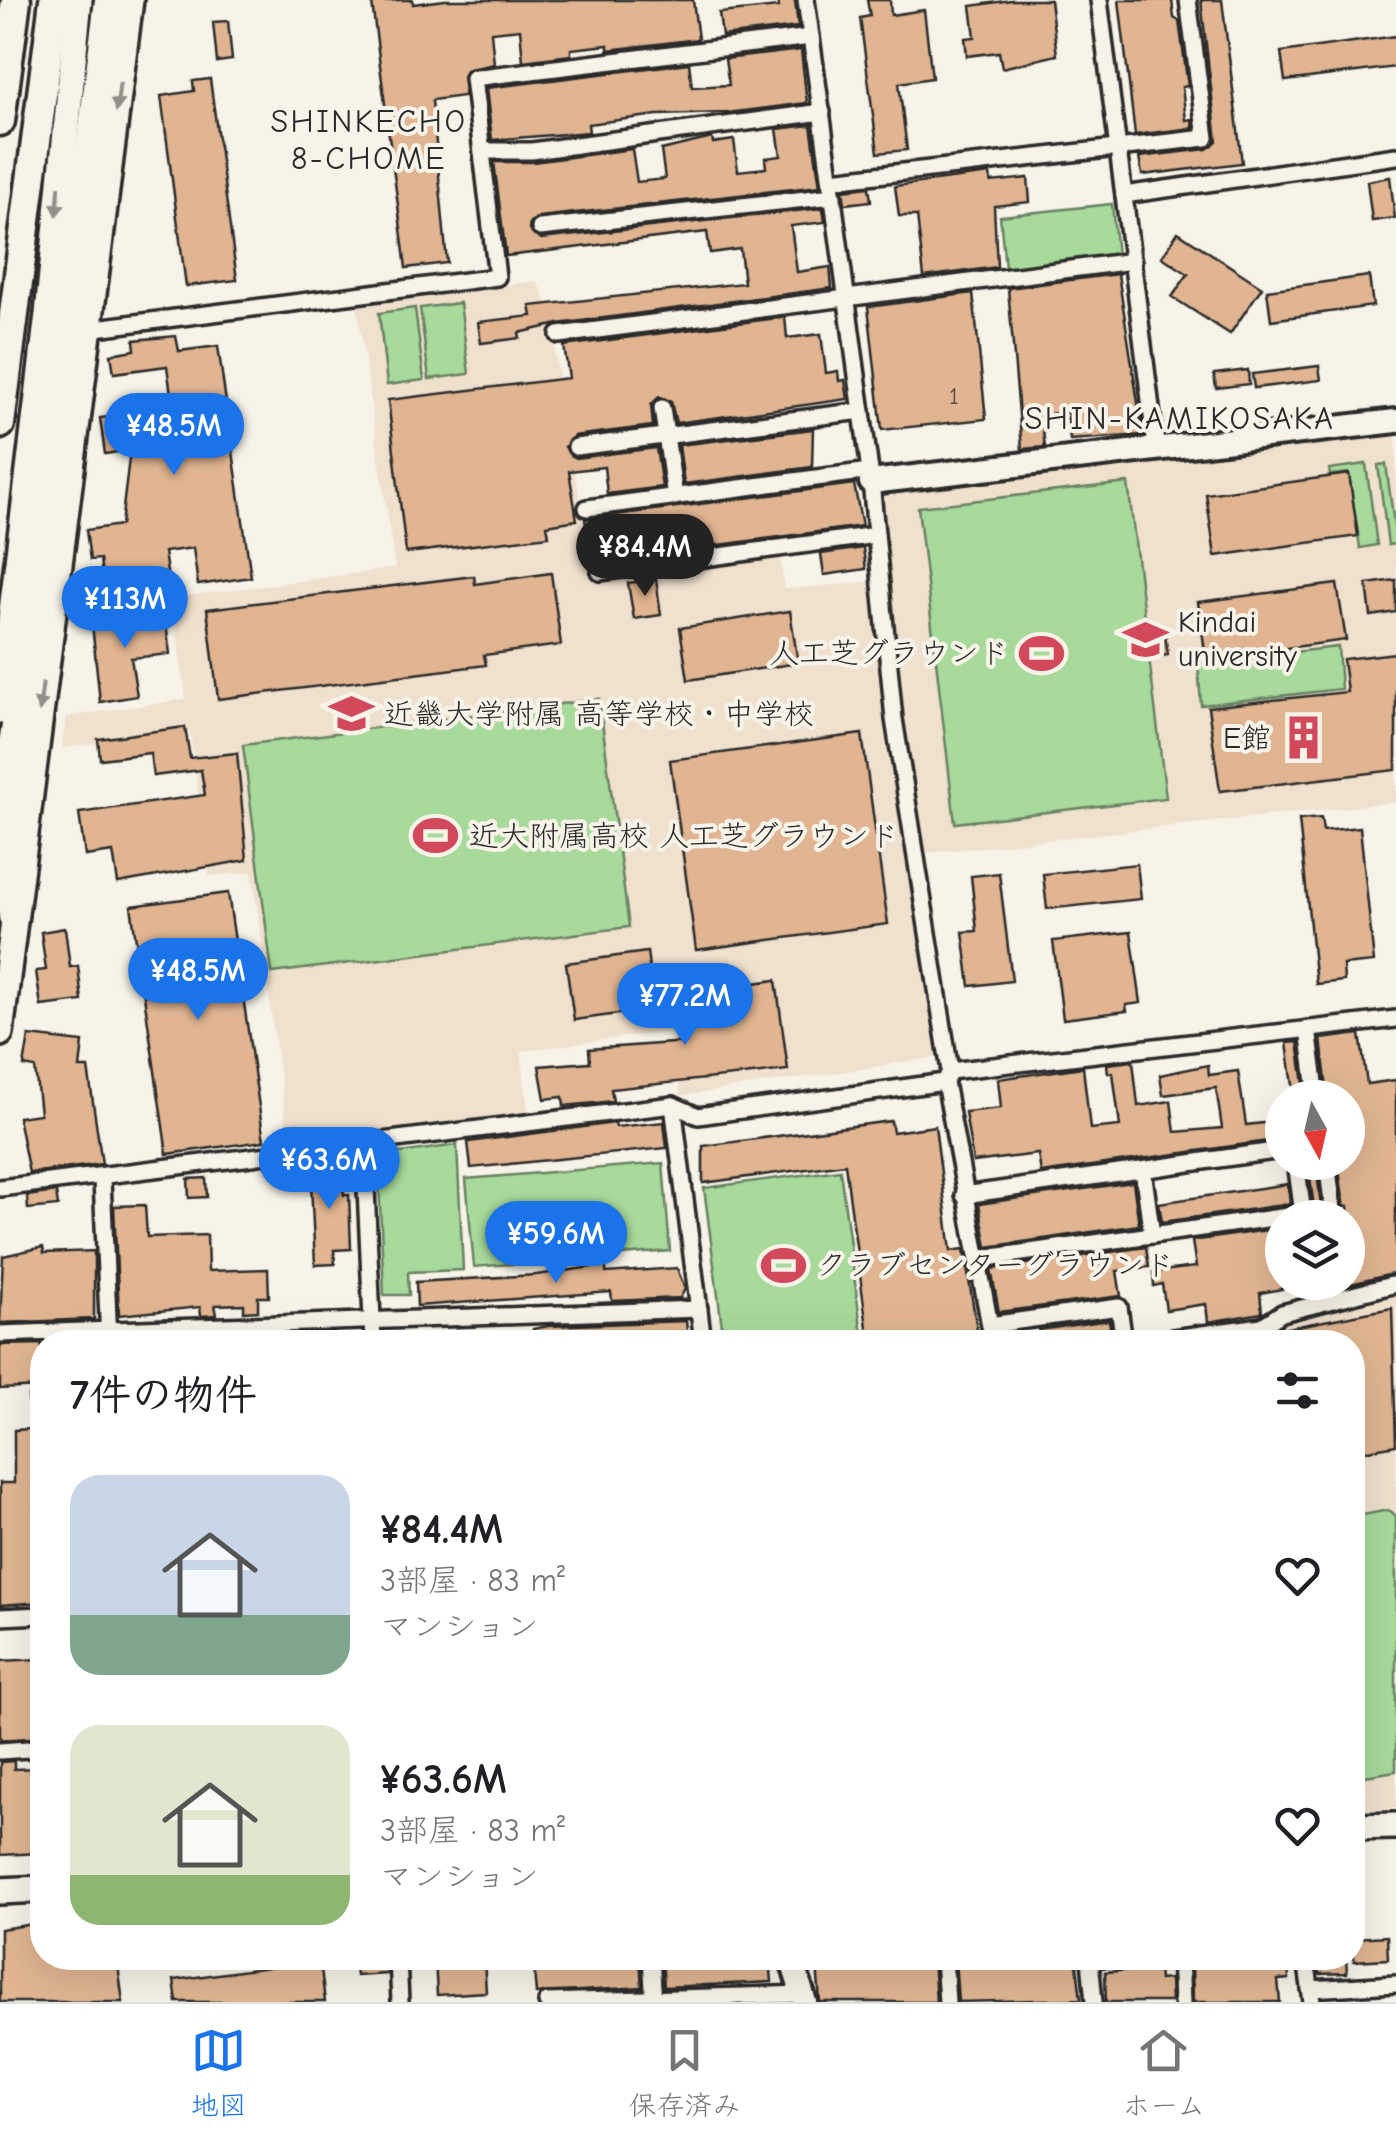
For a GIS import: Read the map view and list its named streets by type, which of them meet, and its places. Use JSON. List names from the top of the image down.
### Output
{
  "districts": ["SHINKECHO 8-CHOME", "SHIN-KAMIKOSAKA"],
  "places": {
    "school or university": ["Kindai university", "近畿大学附属 高等学校・中学校"],
    "sports": ["人工芝グラウンド", "近大附属高校 人工芝グラウンド", "クラブセンターグラウンド"],
    "building": ["E館"]
  },
  "house_numbers": ["1"],
  "north": "bottom",
  "page": {
    "price": [
      "¥48.5M",
      "¥84.4M",
      "¥113M",
      "¥48.5M",
      "¥77.2M",
      "¥63.6M",
      "¥59.6M"
    ],
    "heading": "7件の物件",
    "list": [
      {
        "name": "¥84.4M",
        "note": "3部屋 · 83 m² · マンション"
      },
      {
        "name": "¥63.6M",
        "note": "3部屋 · 83 m² · マンション"
      }
    ],
    "tabs": ["地図", "保存済み", "ホーム"]
  }
}
